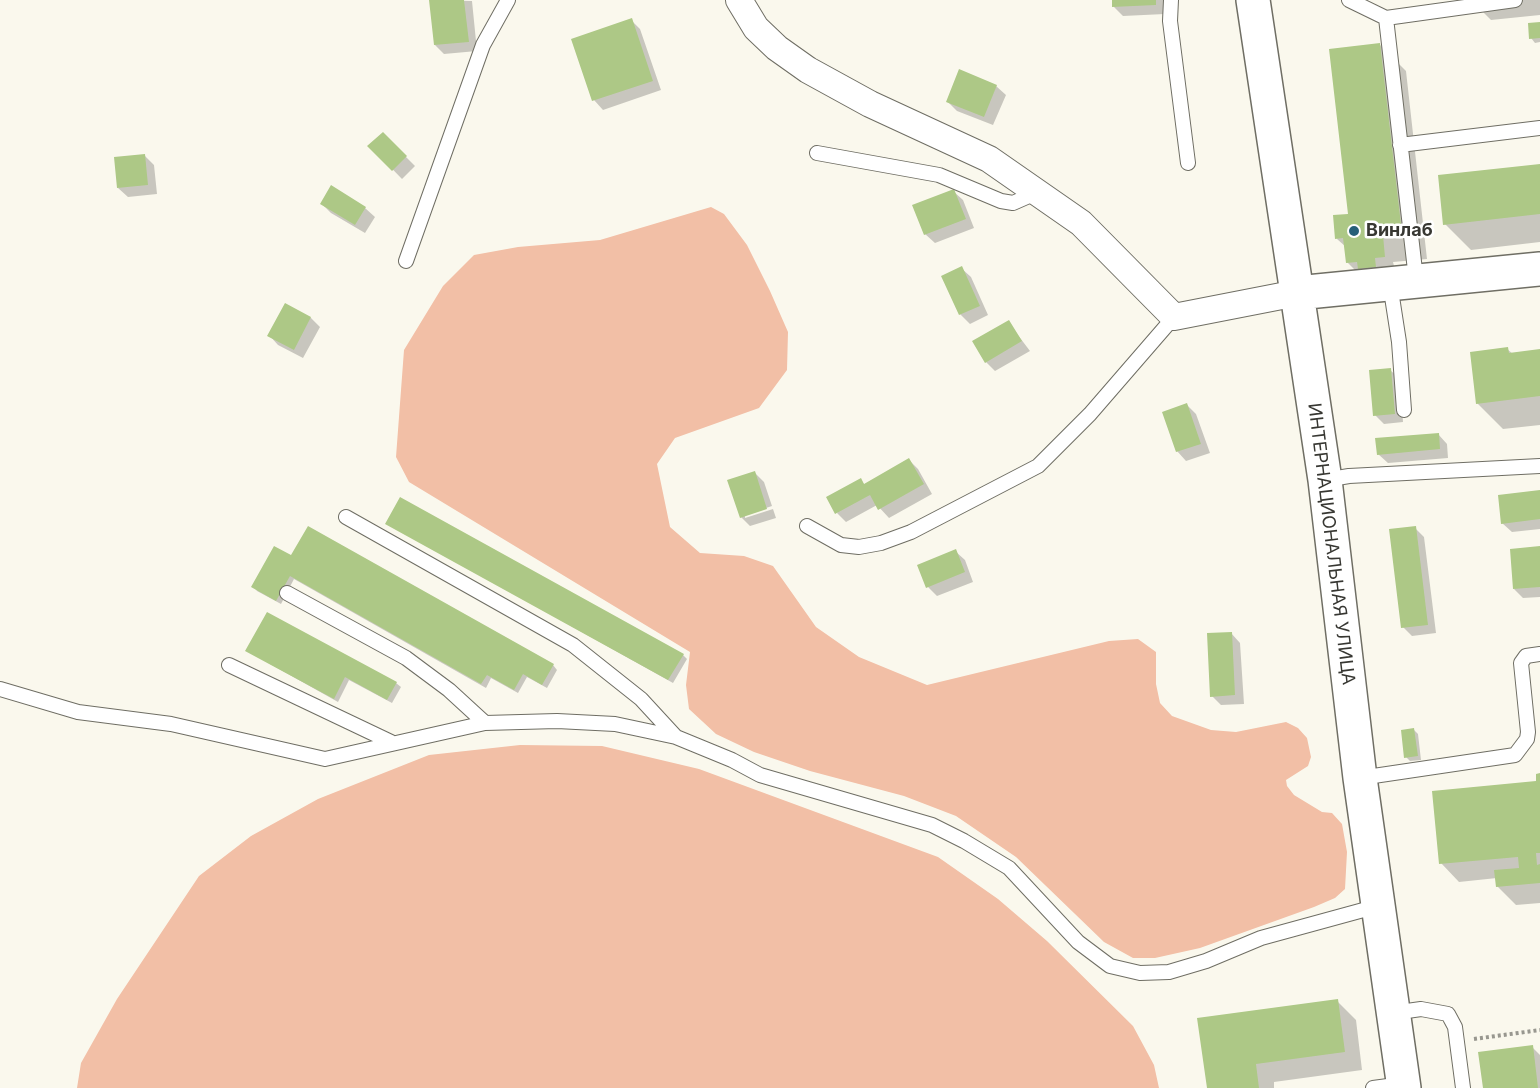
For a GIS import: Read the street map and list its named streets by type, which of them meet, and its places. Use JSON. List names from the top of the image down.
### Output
{
  "streets": {
    "main road": ["ИНТЕРНАЦИОНАЛЬНАЯ УЛИЦА"]
  },
  "places": ["Винлаб"]
}
